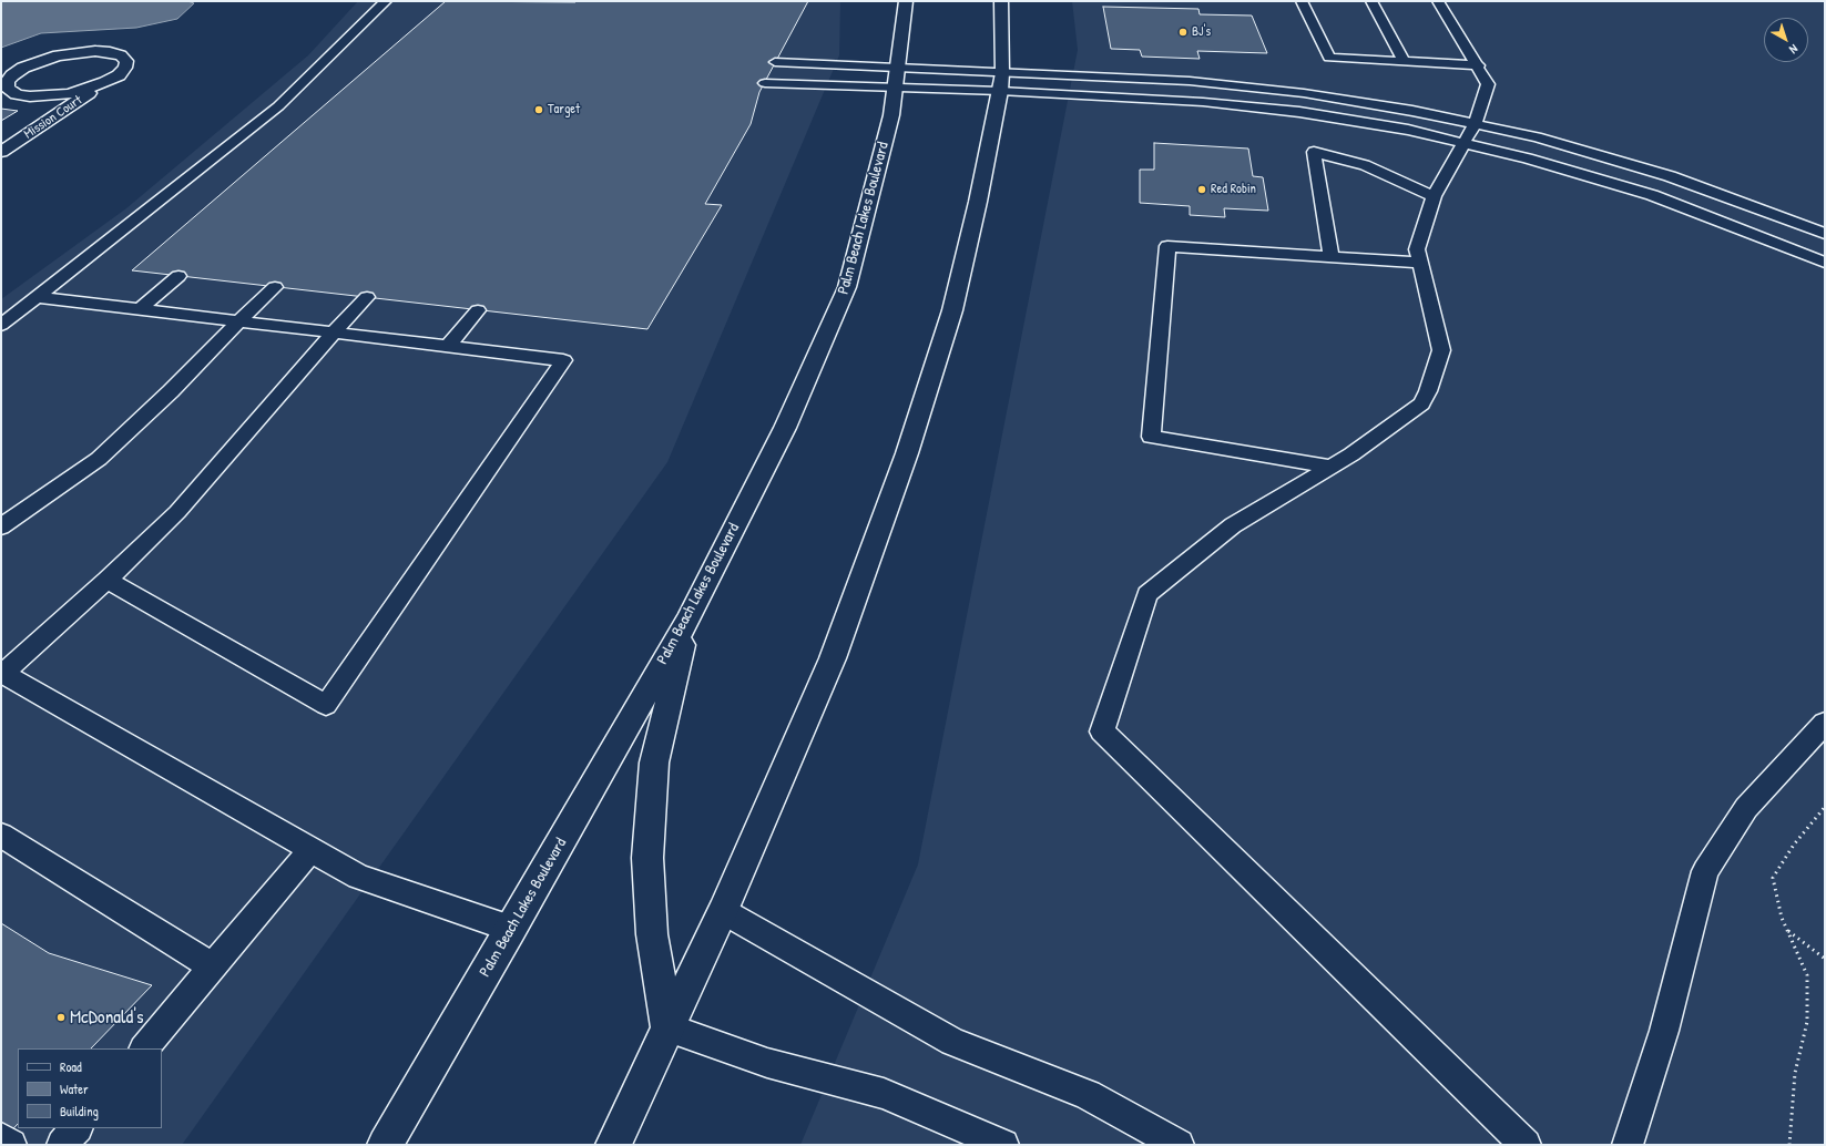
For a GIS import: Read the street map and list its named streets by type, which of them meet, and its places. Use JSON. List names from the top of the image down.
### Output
{
  "streets": {
    "main road": ["Mission Court", "Palm Beach Lakes Boulevard"]
  },
  "places": [
    "BJ's",
    "Target",
    "Red Robin",
    "McDonald's"
  ],
  "legend": ["Road", "Water", "Building"],
  "north": "bottom right"
}
